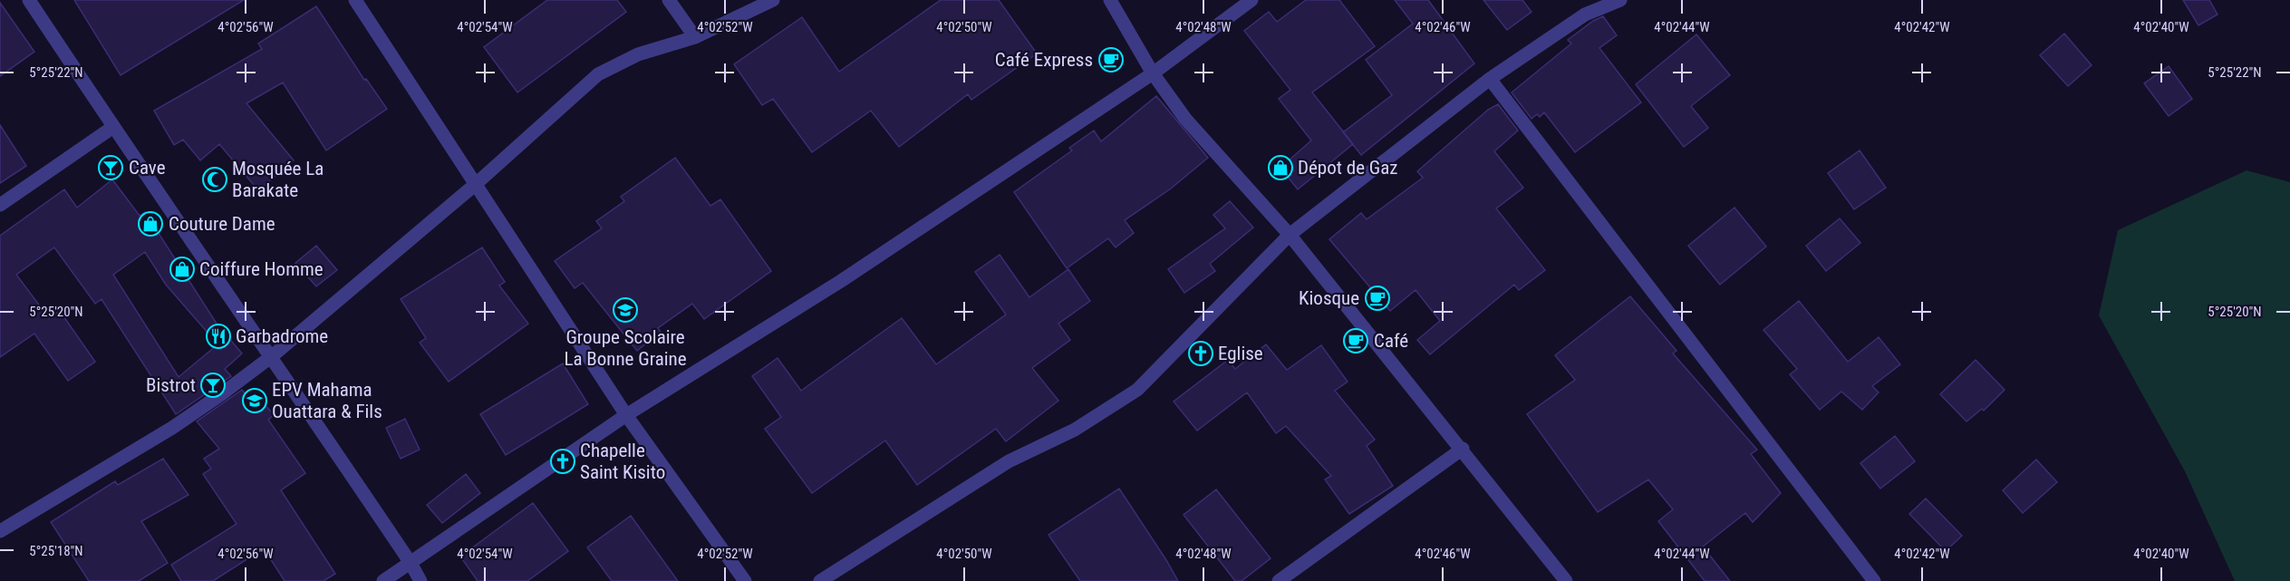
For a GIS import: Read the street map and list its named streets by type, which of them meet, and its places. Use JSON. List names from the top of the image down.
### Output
{
  "places": {
    "cafe": ["Café Express", "Kiosque", "Café"],
    "bar": ["Cave", "Bistrot"],
    "shop": ["Dépot de Gaz", "Couture Dame", "Coiffure Homme"],
    "mosque": ["Mosquée La Barakate"],
    "school or university": ["Groupe Scolaire La Bonne Graine", "EPV Mahama Ouattara & Fils"],
    "restaurant": ["Garbadrome"],
    "church": ["Eglise", "Chapelle Saint Kisito"]
  },
  "coordinates": [
    "4°02'56\"W",
    "4°02'54\"W",
    "4°02'52\"W",
    "4°02'50\"W",
    "4°02'48\"W",
    "4°02'46\"W",
    "4°02'44\"W",
    "4°02'42\"W",
    "4°02'40\"W",
    "5°25'22\"N",
    "5°25'20\"N",
    "5°25'18\"N"
  ]
}
